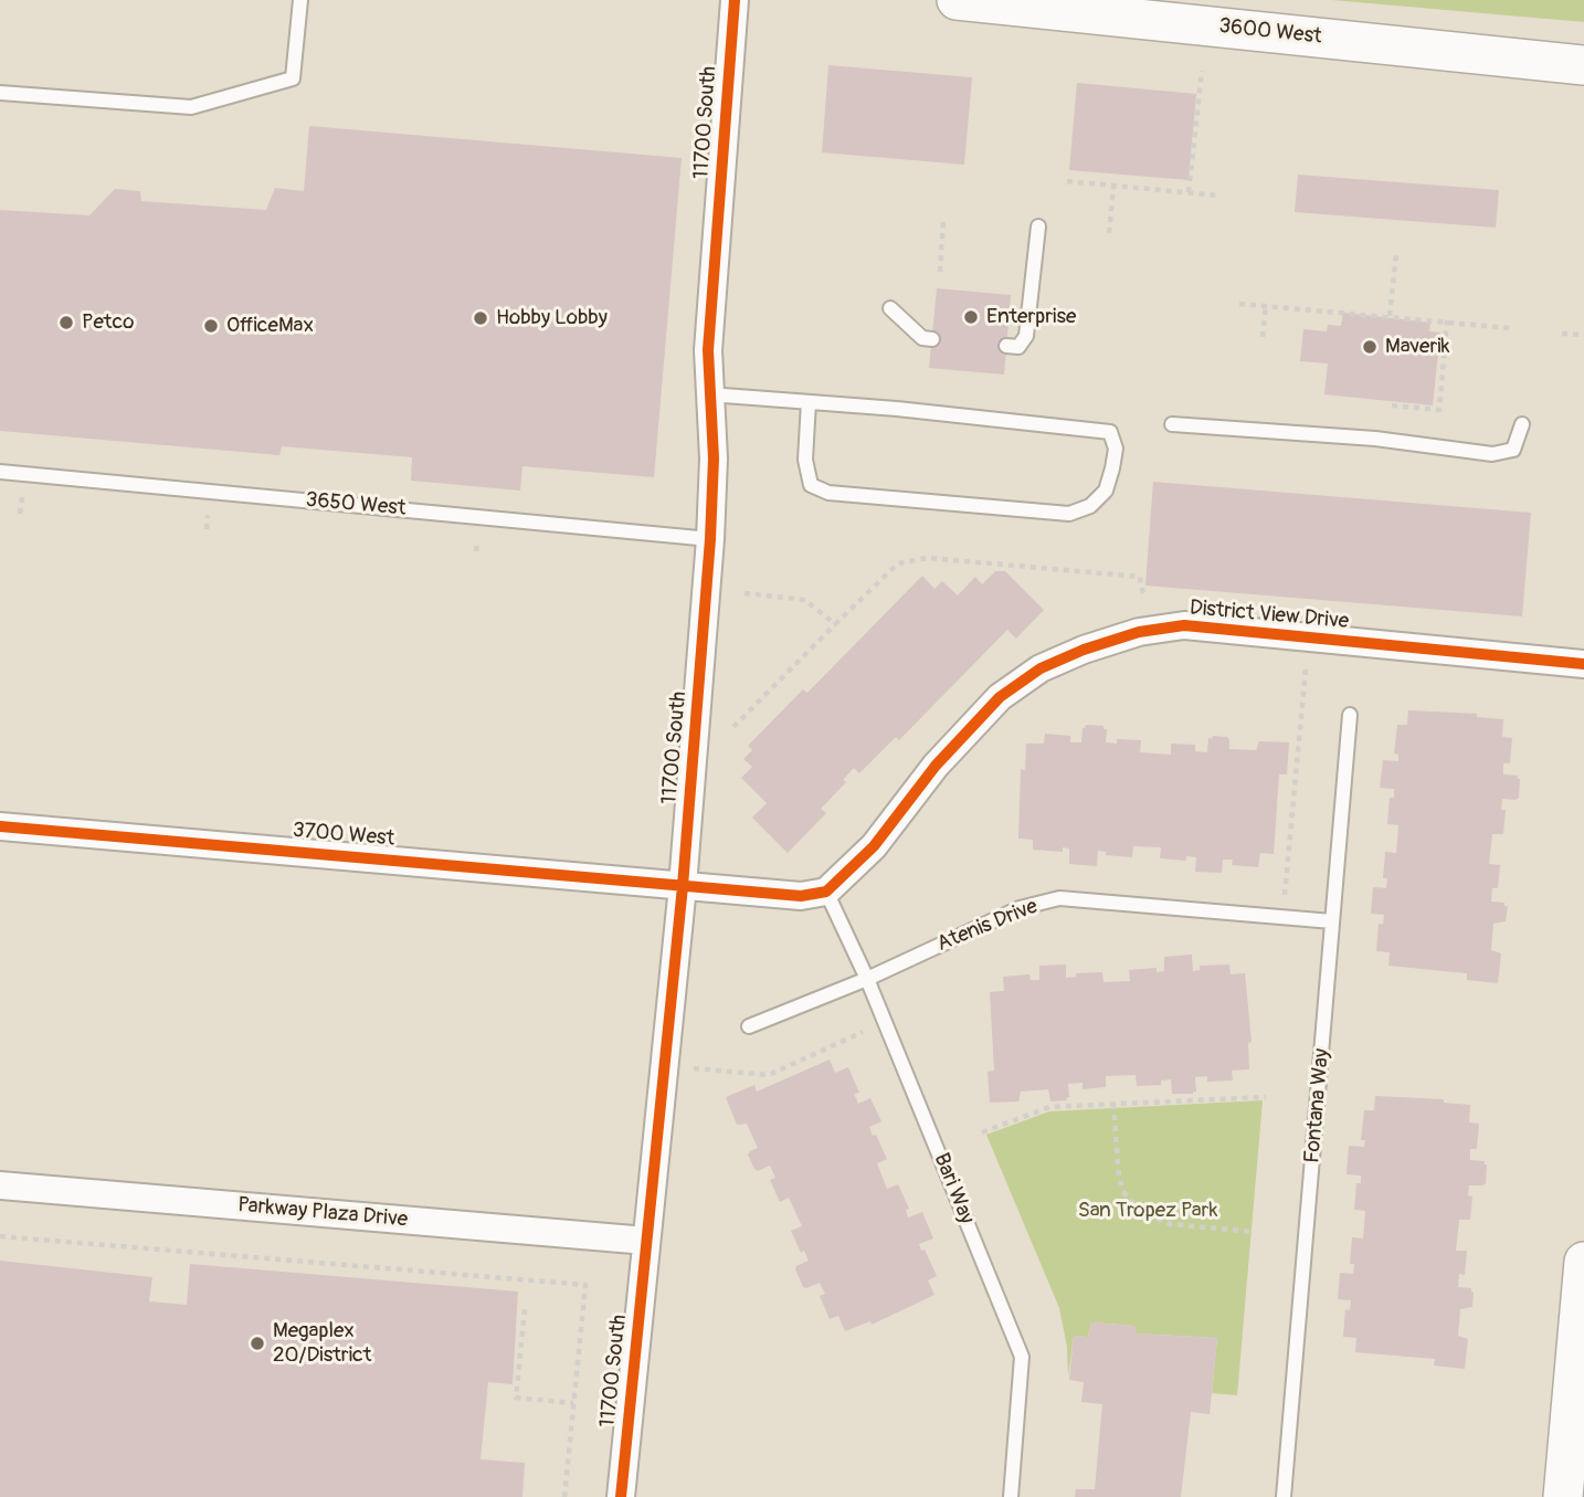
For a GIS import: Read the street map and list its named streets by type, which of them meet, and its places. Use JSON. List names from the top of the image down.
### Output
{
  "streets": {
    "main road": ["3600 West"],
    "street": [
      "11700 South",
      "District View Drive",
      "3700 West",
      "Parkway Plaza Drive"
    ],
    "lane": [
      "3650 West",
      "Atenis Drive",
      "Fontana Way",
      "Bari Way"
    ]
  },
  "crossings": [
    ["11700 South", "3650 West"],
    ["11700 South", "3700 West"],
    ["11700 South", "Parkway Plaza Drive"],
    ["District View Drive", "Bari Way"],
    ["Atenis Drive", "Fontana Way"],
    ["Atenis Drive", "Bari Way"]
  ],
  "parks": ["San Tropez Park"],
  "places": [
    "Enterprise",
    "Hobby Lobby",
    "Petco",
    "OfficeMax",
    "Maverik",
    "Megaplex 20/District"
  ]
}
